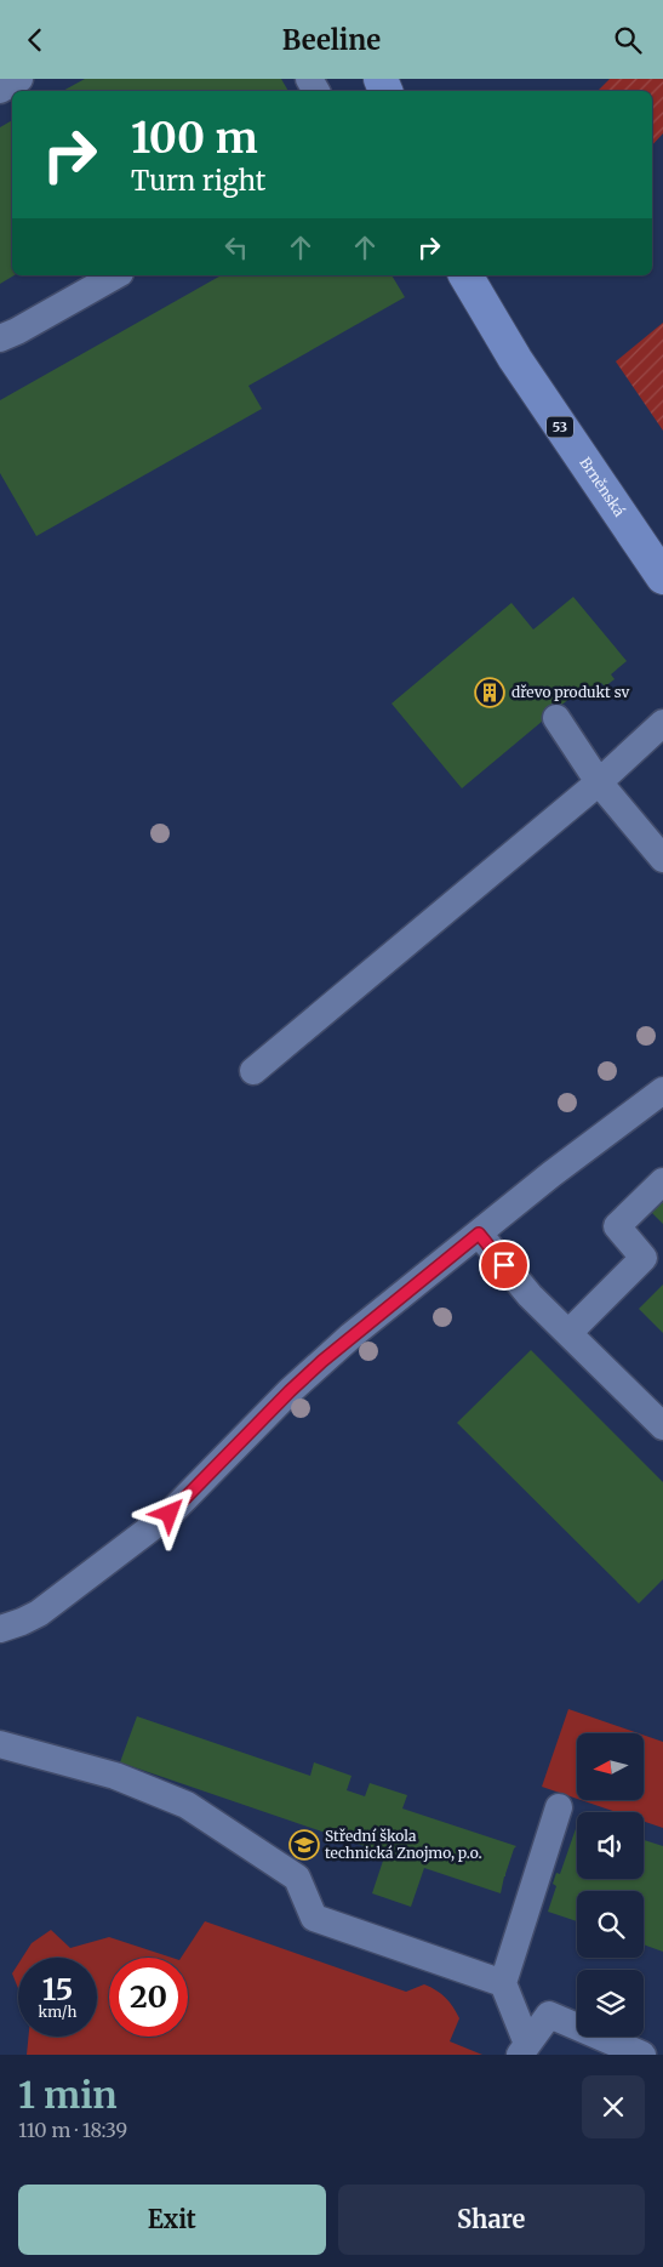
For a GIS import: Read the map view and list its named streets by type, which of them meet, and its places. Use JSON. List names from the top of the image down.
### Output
{
  "streets": {
    "main road": ["53", "Brněnská"]
  },
  "places": {
    "building": ["dřevo produkt sv"],
    "school or university": ["Střední škola technická Znojmo, p.o."]
  },
  "north": "left",
  "page": {
    "header": "Beeline",
    "turn": ["100 m", "Turn right"],
    "speed": "15 km/h",
    "limit": "20",
    "heading": ["1 min", "110 m · 18:39"],
    "buttons": ["Exit", "Share"]
  }
}
